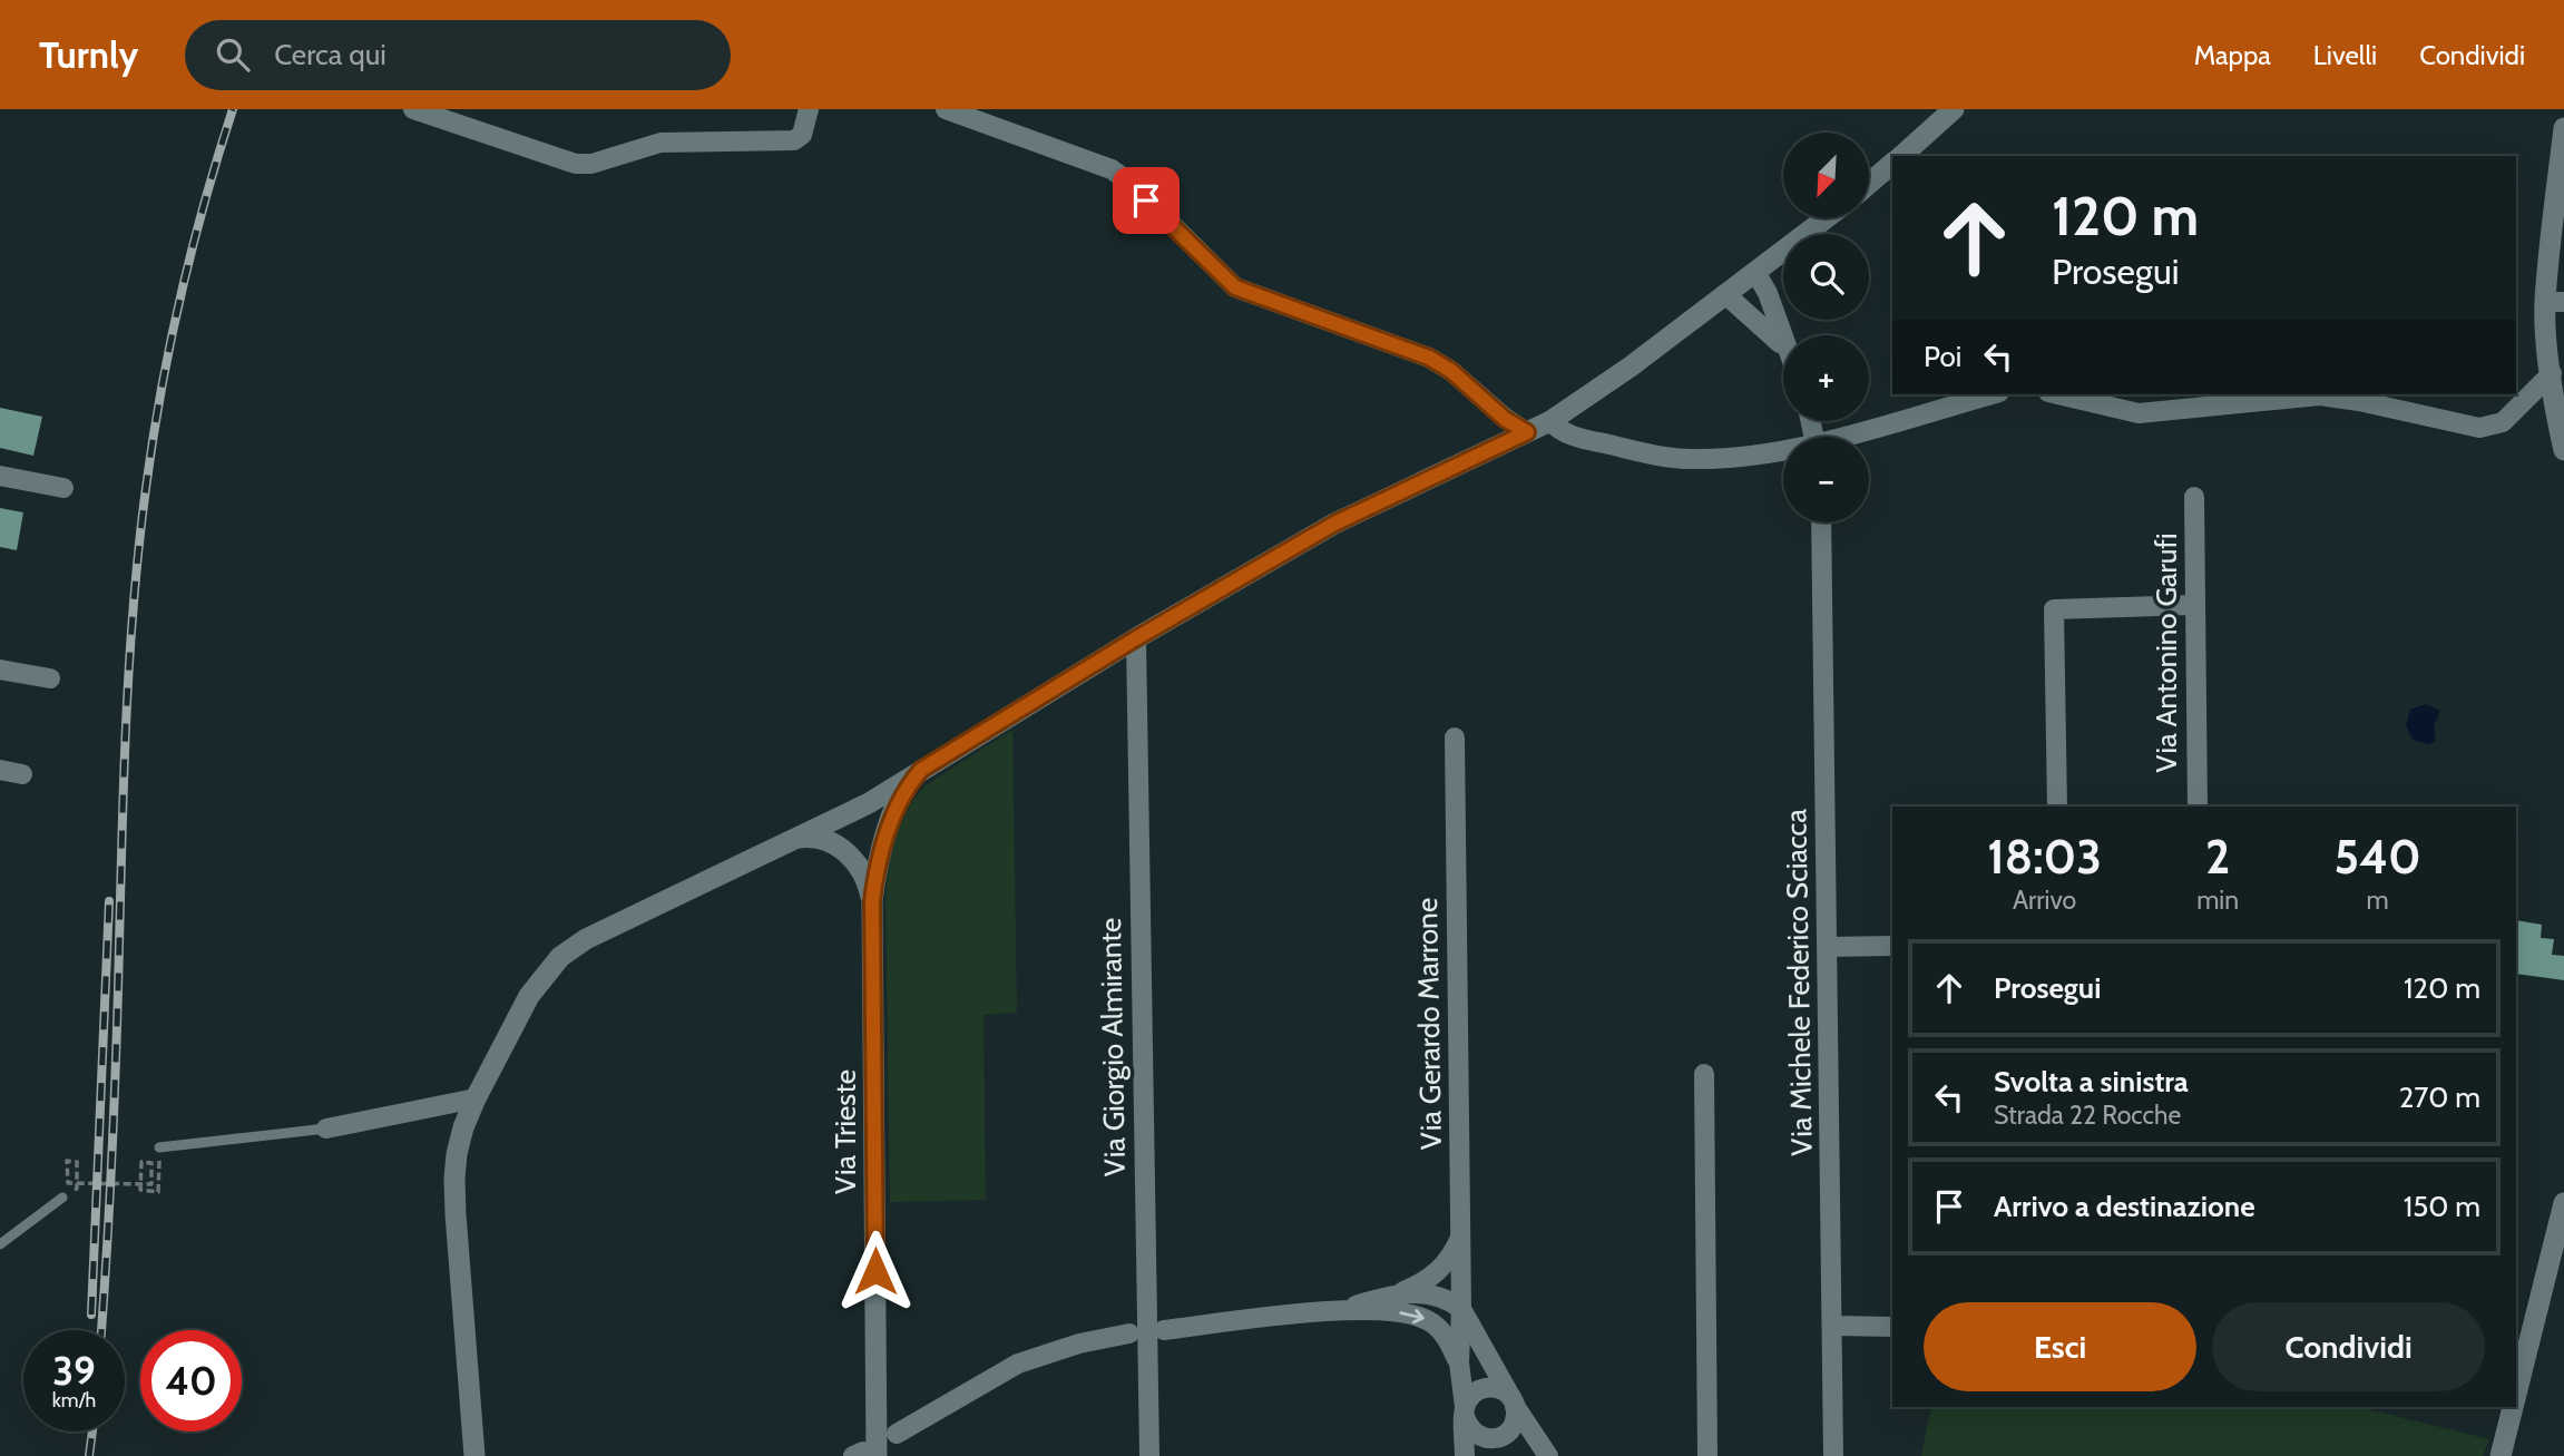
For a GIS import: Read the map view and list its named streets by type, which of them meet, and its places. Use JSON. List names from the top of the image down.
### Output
{
  "streets": {
    "street": [
      "Via Antonino Garufi",
      "Via Michele Federico Sciacca",
      "Via Gerardo Marrone",
      "Via Giorgio Almirante",
      "Via Trieste"
    ]
  },
  "north": "bottom left",
  "page": {
    "header": "Turnly",
    "search": "Cerca qui",
    "nav": ["Mappa", "Livelli", "Condividi"],
    "map_buttons": ["+", "−"],
    "turn": ["120 m", "Prosegui"],
    "then": "Poi",
    "eta": [
      "18:03",
      "Arrivo",
      "2",
      "min",
      "540",
      "m"
    ],
    "list": [
      {
        "name": "Prosegui",
        "value": "120 m"
      },
      {
        "name": "Svolta a sinistra",
        "note": "Strada 22 Rocche",
        "value": "270 m"
      },
      {
        "name": "Arrivo a destinazione",
        "value": "150 m"
      }
    ],
    "buttons": ["Esci", "Condividi"],
    "speed": "39 km/h",
    "limit": "40"
  }
}
